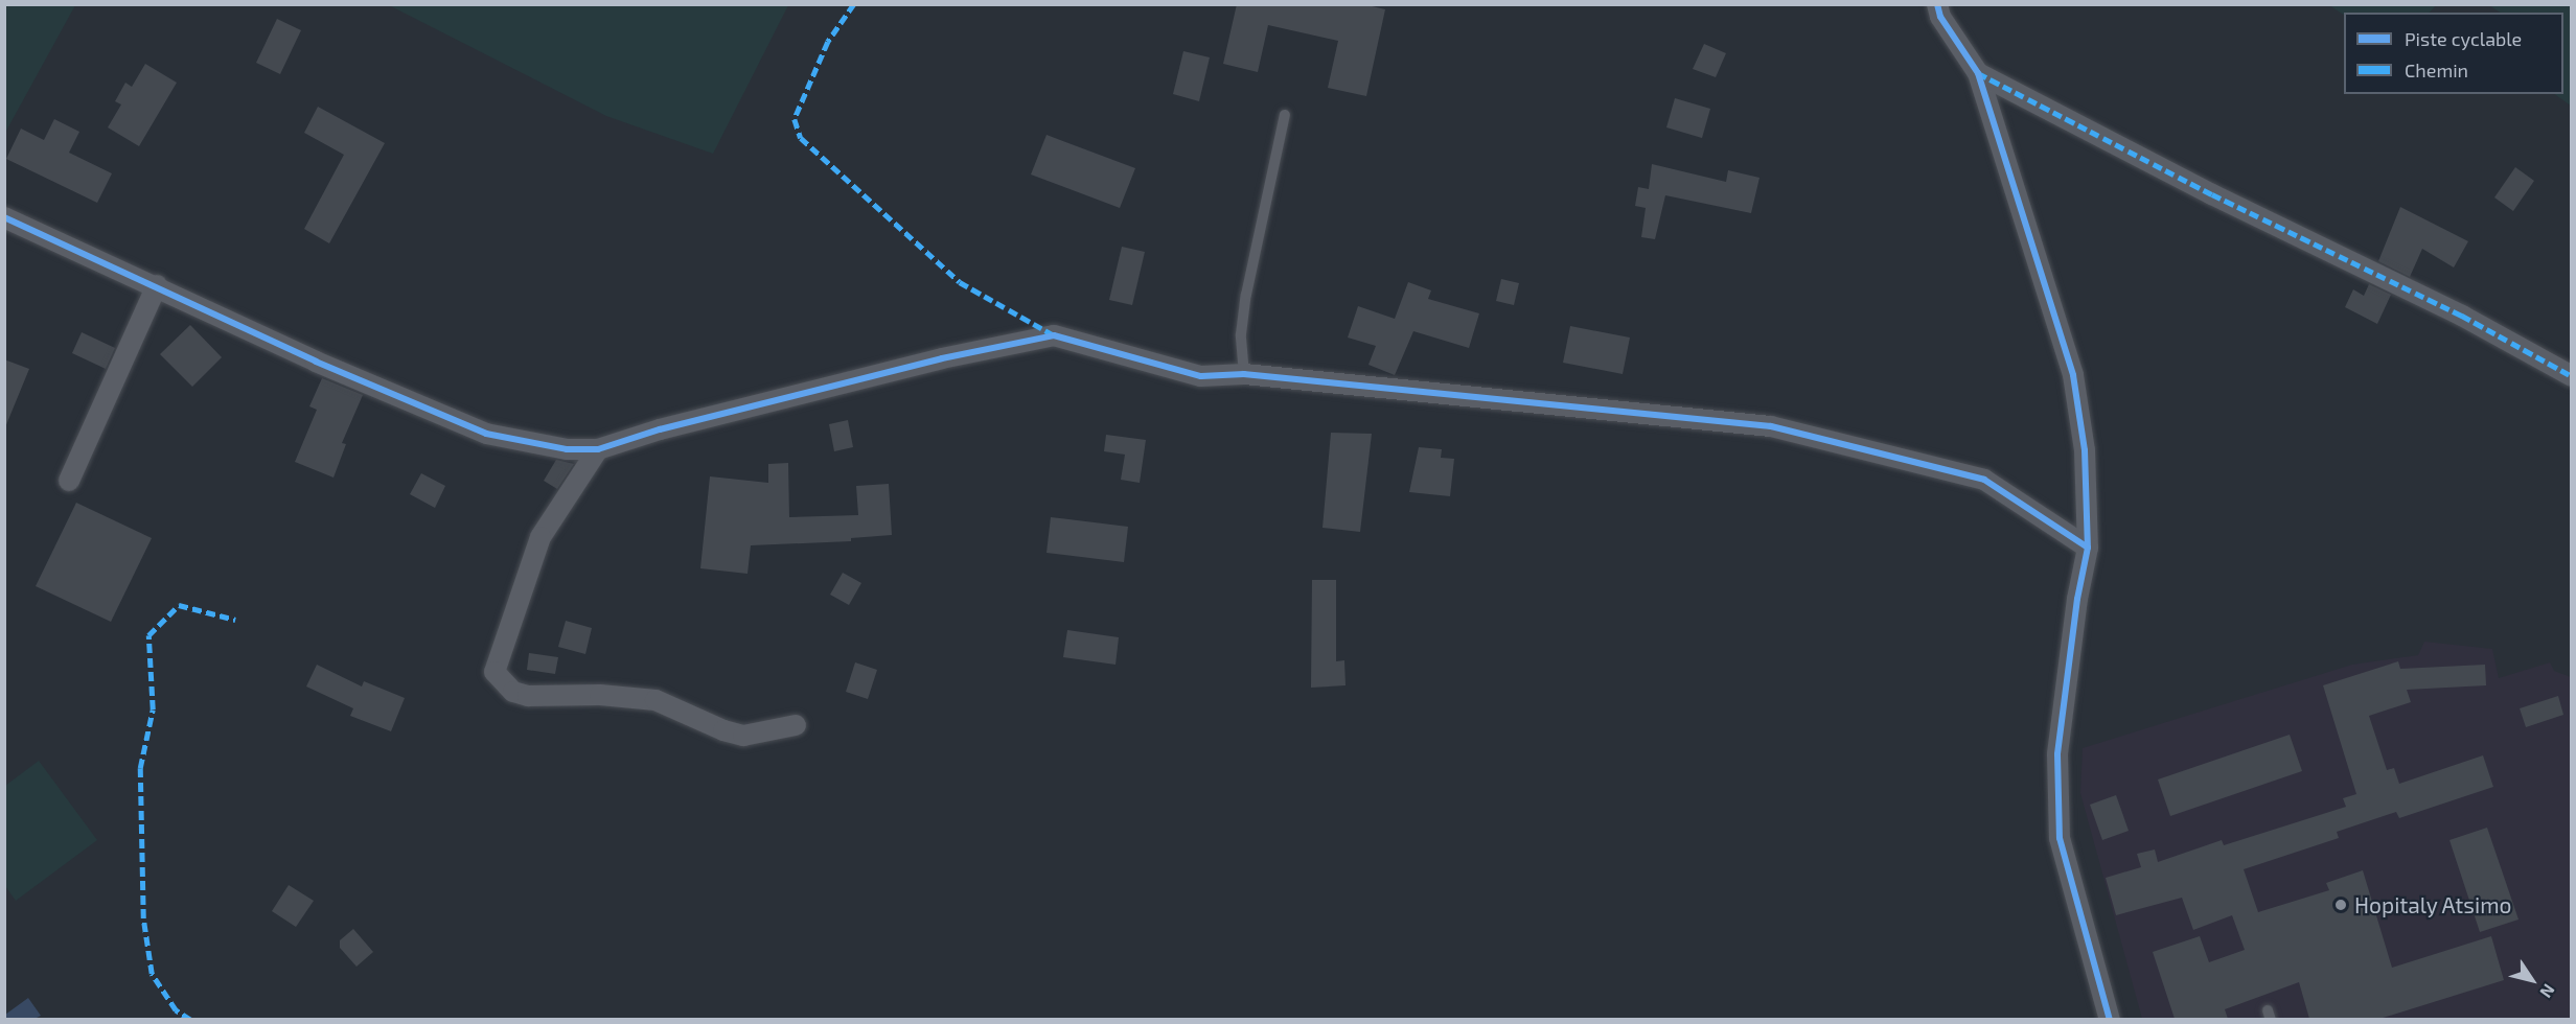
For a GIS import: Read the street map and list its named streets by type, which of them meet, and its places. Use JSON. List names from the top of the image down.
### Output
{
  "places": ["Hopitaly Atsimo"],
  "legend": ["Piste cyclable", "Chemin"],
  "north": "bottom right"
}
